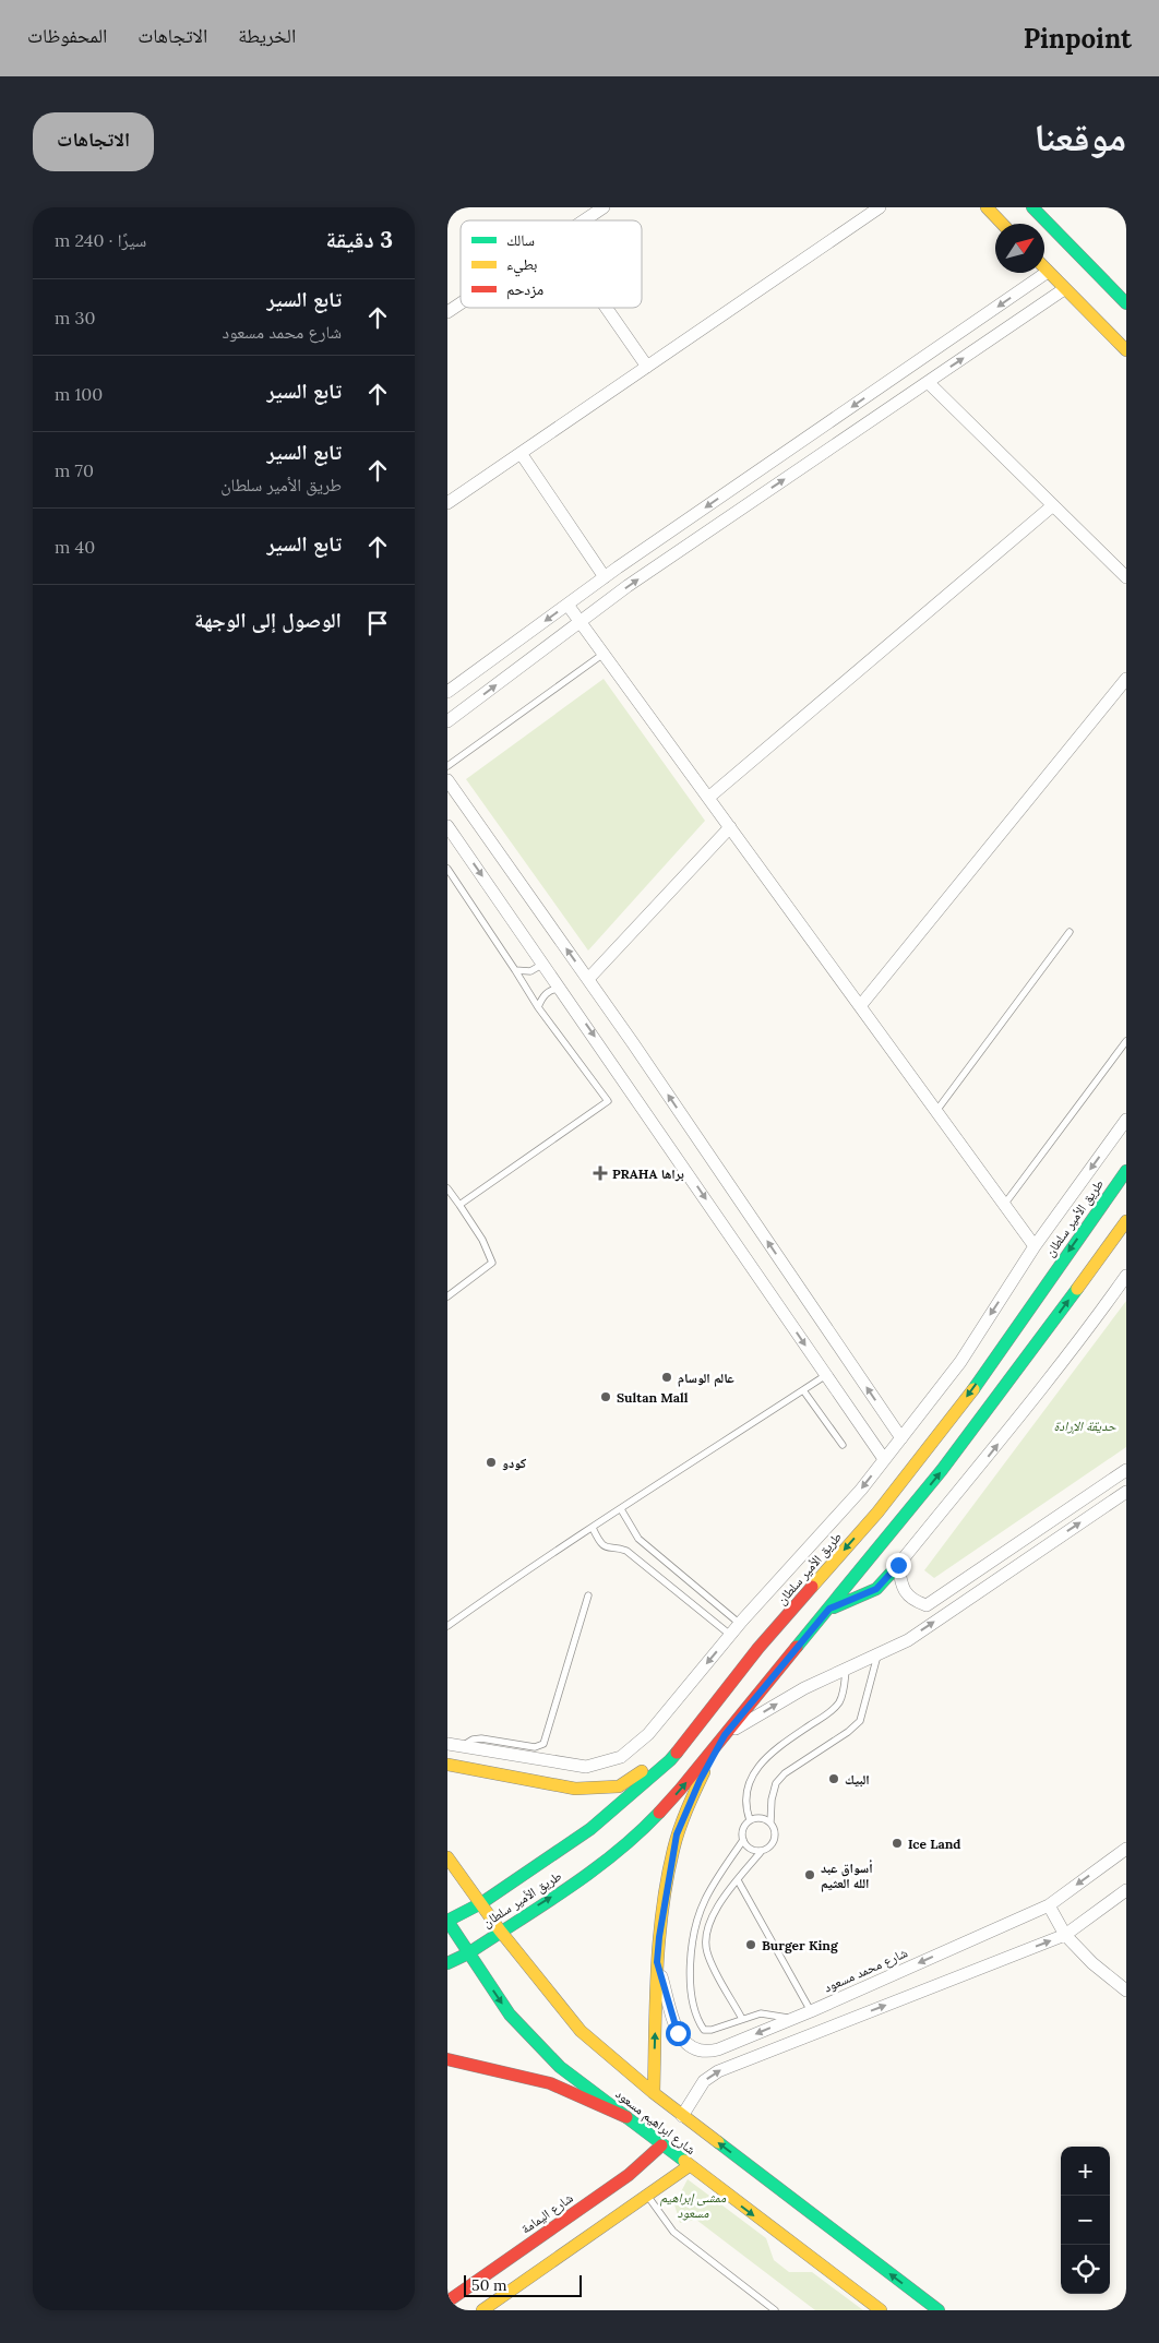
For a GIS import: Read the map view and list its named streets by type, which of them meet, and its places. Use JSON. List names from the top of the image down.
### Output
{
  "streets": {
    "main road": ["طريق الأمير سلطان", "شارع ابراهيم مسعود", "شارع اليمامة"],
    "street": ["شارع محمد مسعود"]
  },
  "crossings": [
    ["طريق الأمير سلطان", "شارع ابراهيم مسعود"],
    ["شارع ابراهيم مسعود", "شارع اليمامة"]
  ],
  "parks": ["حديقة الإرادة", "ممشى إبراهيم مسعود"],
  "places": {
    "health": ["PRAHA براها"],
    "other": [
      "عالم الوسام",
      "Sultan Mall",
      "كودو",
      "البيك",
      "Ice Land",
      "أسواق عبد الله العثيم",
      "Burger King"
    ]
  },
  "legend": ["سالك", "بطيء", "مزدحم"],
  "scale_bar": "50 m",
  "north": "top right",
  "page": {
    "header": "Pinpoint",
    "nav": ["الخريطة", "الاتجاهات", "المحفوظات"],
    "title": "موقعنا",
    "buttons": "الاتجاهات",
    "heading": ["3 دقيقة", "سيرًا · 240 m"],
    "list": [
      ["تابع السير", "شارع محمد مسعود", "30 m"],
      ["تابع السير", "100 m"],
      ["تابع السير", "طريق الأمير سلطان", "70 m"],
      ["تابع السير", "40 m"],
      "الوصول إلى الوجهة"
    ],
    "map_buttons": ["+", "−"],
    "scale": "50 m"
  }
}
